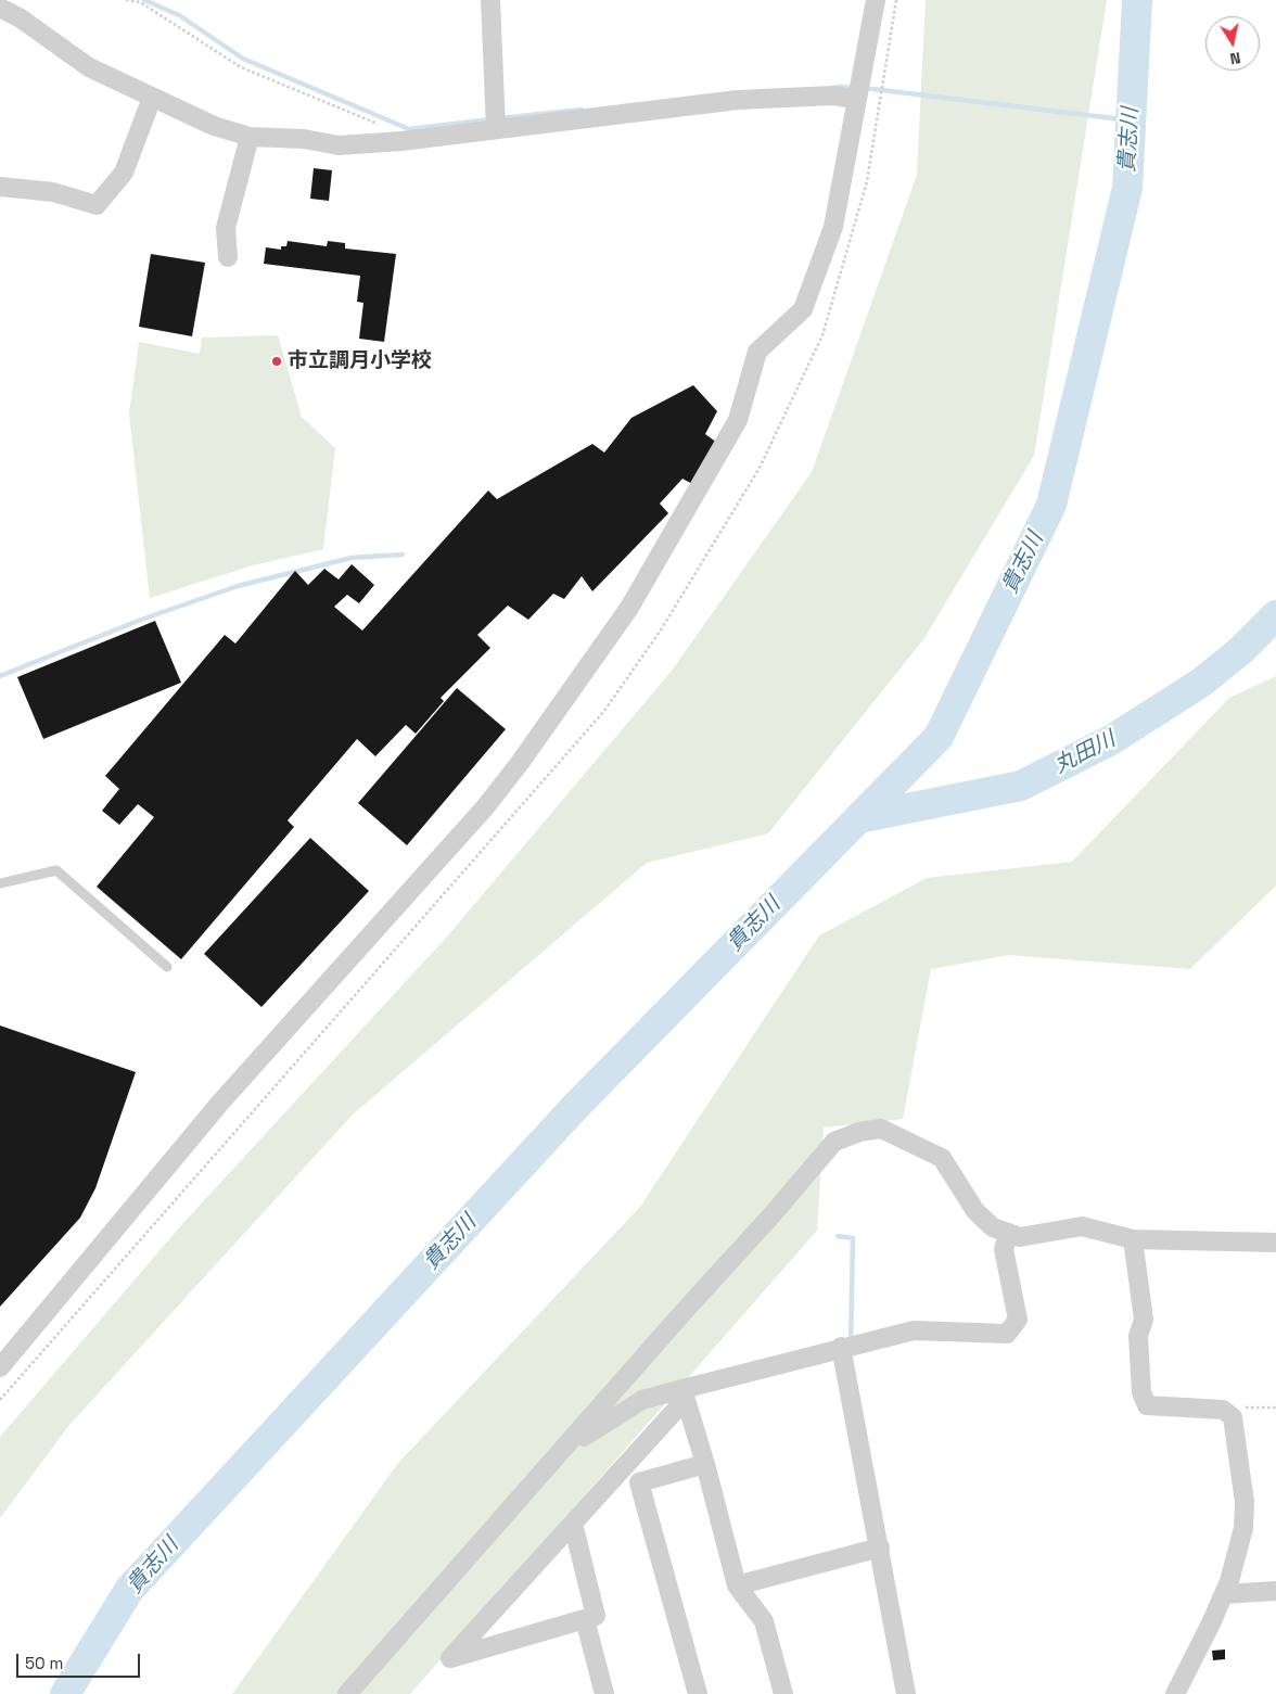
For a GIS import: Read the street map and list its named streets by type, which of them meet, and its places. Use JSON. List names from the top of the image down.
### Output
{
  "water": ["貴志川", "丸田川"],
  "places": ["市立調月小学校"],
  "scale_bar": "50 m",
  "north": "bottom"
}
